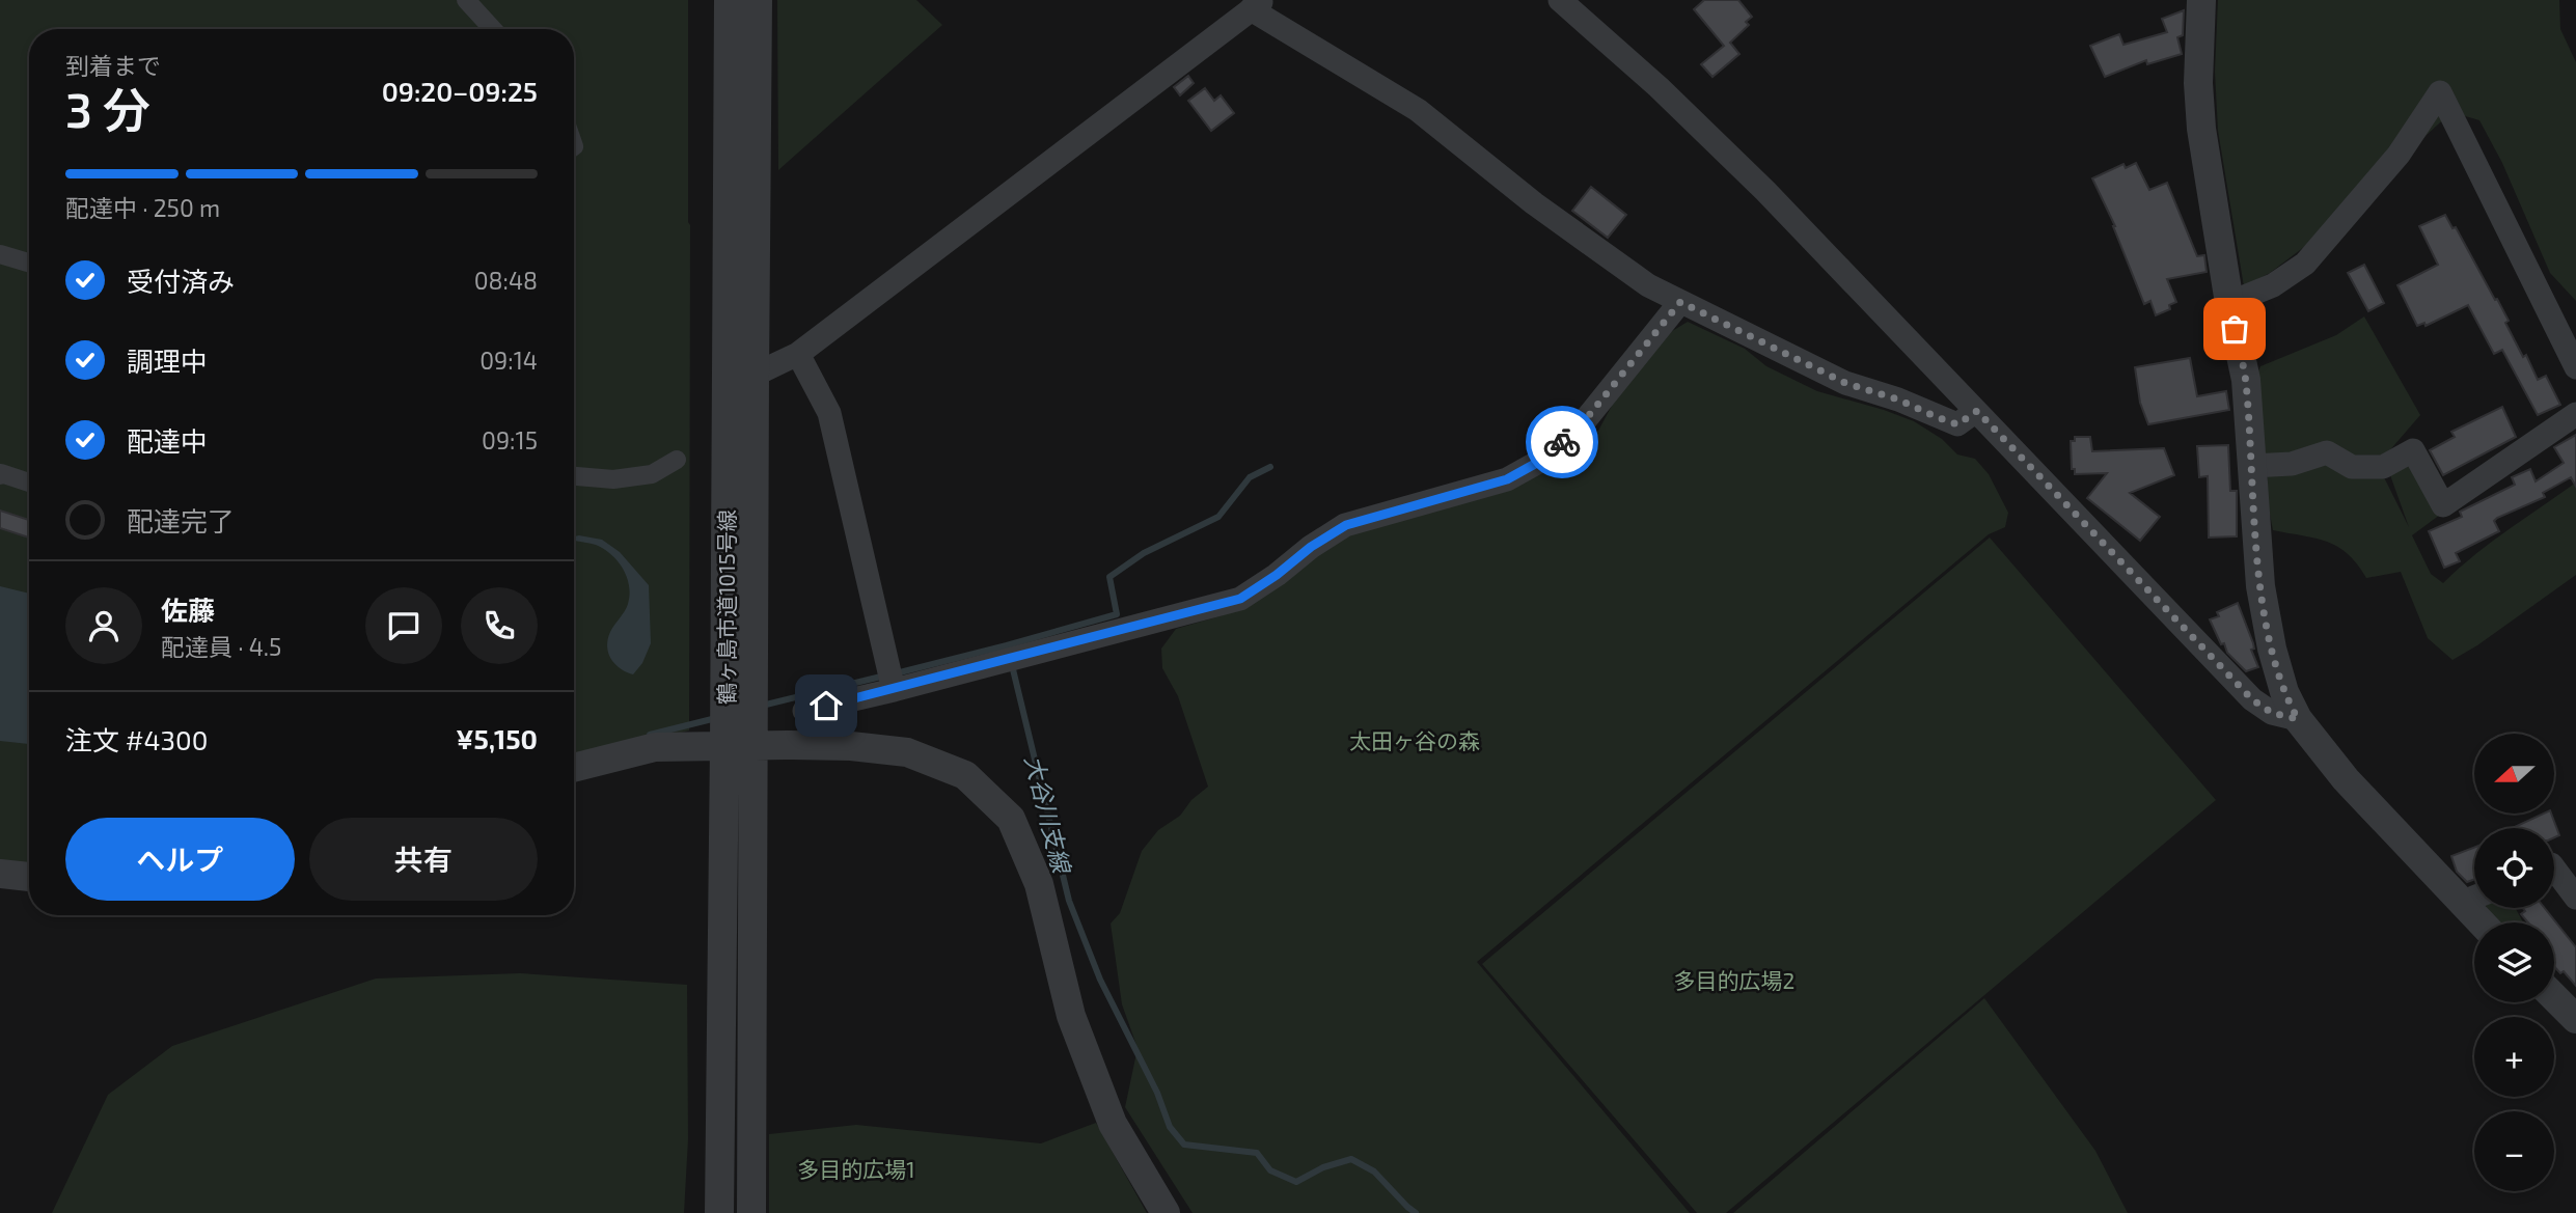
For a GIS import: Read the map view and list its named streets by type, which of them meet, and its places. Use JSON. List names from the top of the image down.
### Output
{
  "streets": {
    "street": ["鶴ヶ島市道1015号線"]
  },
  "water": ["大谷川支線"],
  "parks": ["太田ヶ谷の森", "多目的広場2", "多目的広場1"],
  "north": "left",
  "page": {
    "heading": ["3 分", "到着まで", "09:20–09:25"],
    "panel": [
      "佐藤",
      "配達員 · 4.5",
      "注文 #4300",
      "¥5,150"
    ],
    "bar": "配達中 · 250 m",
    "list": [
      ["受付済み", "08:48"],
      ["調理中", "09:14"],
      ["配達中", "09:15"],
      "配達完了"
    ],
    "map_buttons": ["+", "−"],
    "buttons": ["ヘルプ", "共有"]
  }
}
